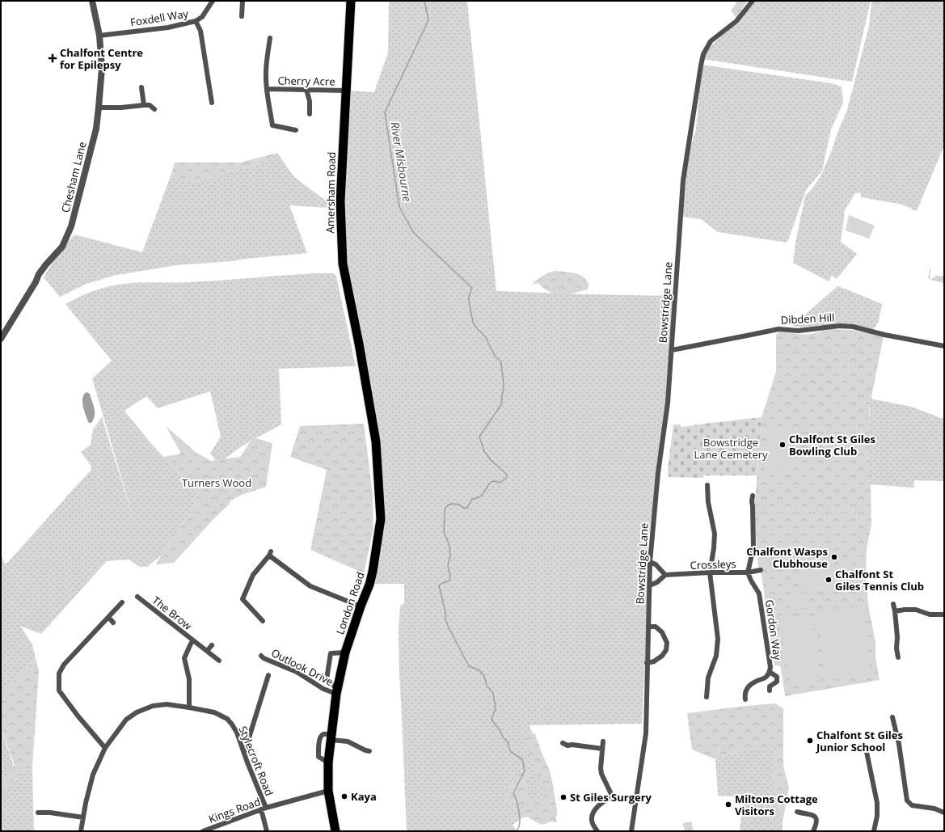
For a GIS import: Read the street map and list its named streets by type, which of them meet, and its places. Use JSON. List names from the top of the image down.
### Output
{
  "streets": {
    "highway": ["Amersham Road", "London Road"],
    "street": [
      "Foxdell Way",
      "Cherry Acre",
      "Chesham Lane",
      "Bowstridge Lane",
      "Dibden Hill",
      "Crossleys",
      "The Brow",
      "Gordon Way",
      "Outlook Drive",
      "Stylecroft Road",
      "Kings Road"
    ]
  },
  "crossings": [
    ["Foxdell Way", "Chesham Lane"],
    ["Cherry Acre", "Amersham Road"],
    ["Amersham Road", "London Road"],
    ["Bowstridge Lane", "Dibden Hill"],
    ["Crossleys", "Gordon Way"],
    ["London Road", "Outlook Drive"],
    ["London Road", "Kings Road"],
    ["The Brow", "Stylecroft Road"],
    ["Stylecroft Road", "Kings Road"]
  ],
  "water": ["River Misbourne"],
  "parks": ["Bowstridge Lane Cemetery", "Turners Wood"],
  "places": {
    "health": ["Chalfont Centre for Epilepsy"],
    "other": [
      "Chalfont St Giles Bowling Club",
      "Chalfont Wasps Clubhouse",
      "Chalfont St Giles Tennis Club",
      "Chalfont St Giles Junior School",
      "Kaya",
      "St Giles Surgery",
      "Miltons Cottage Visitors"
    ]
  }
}
